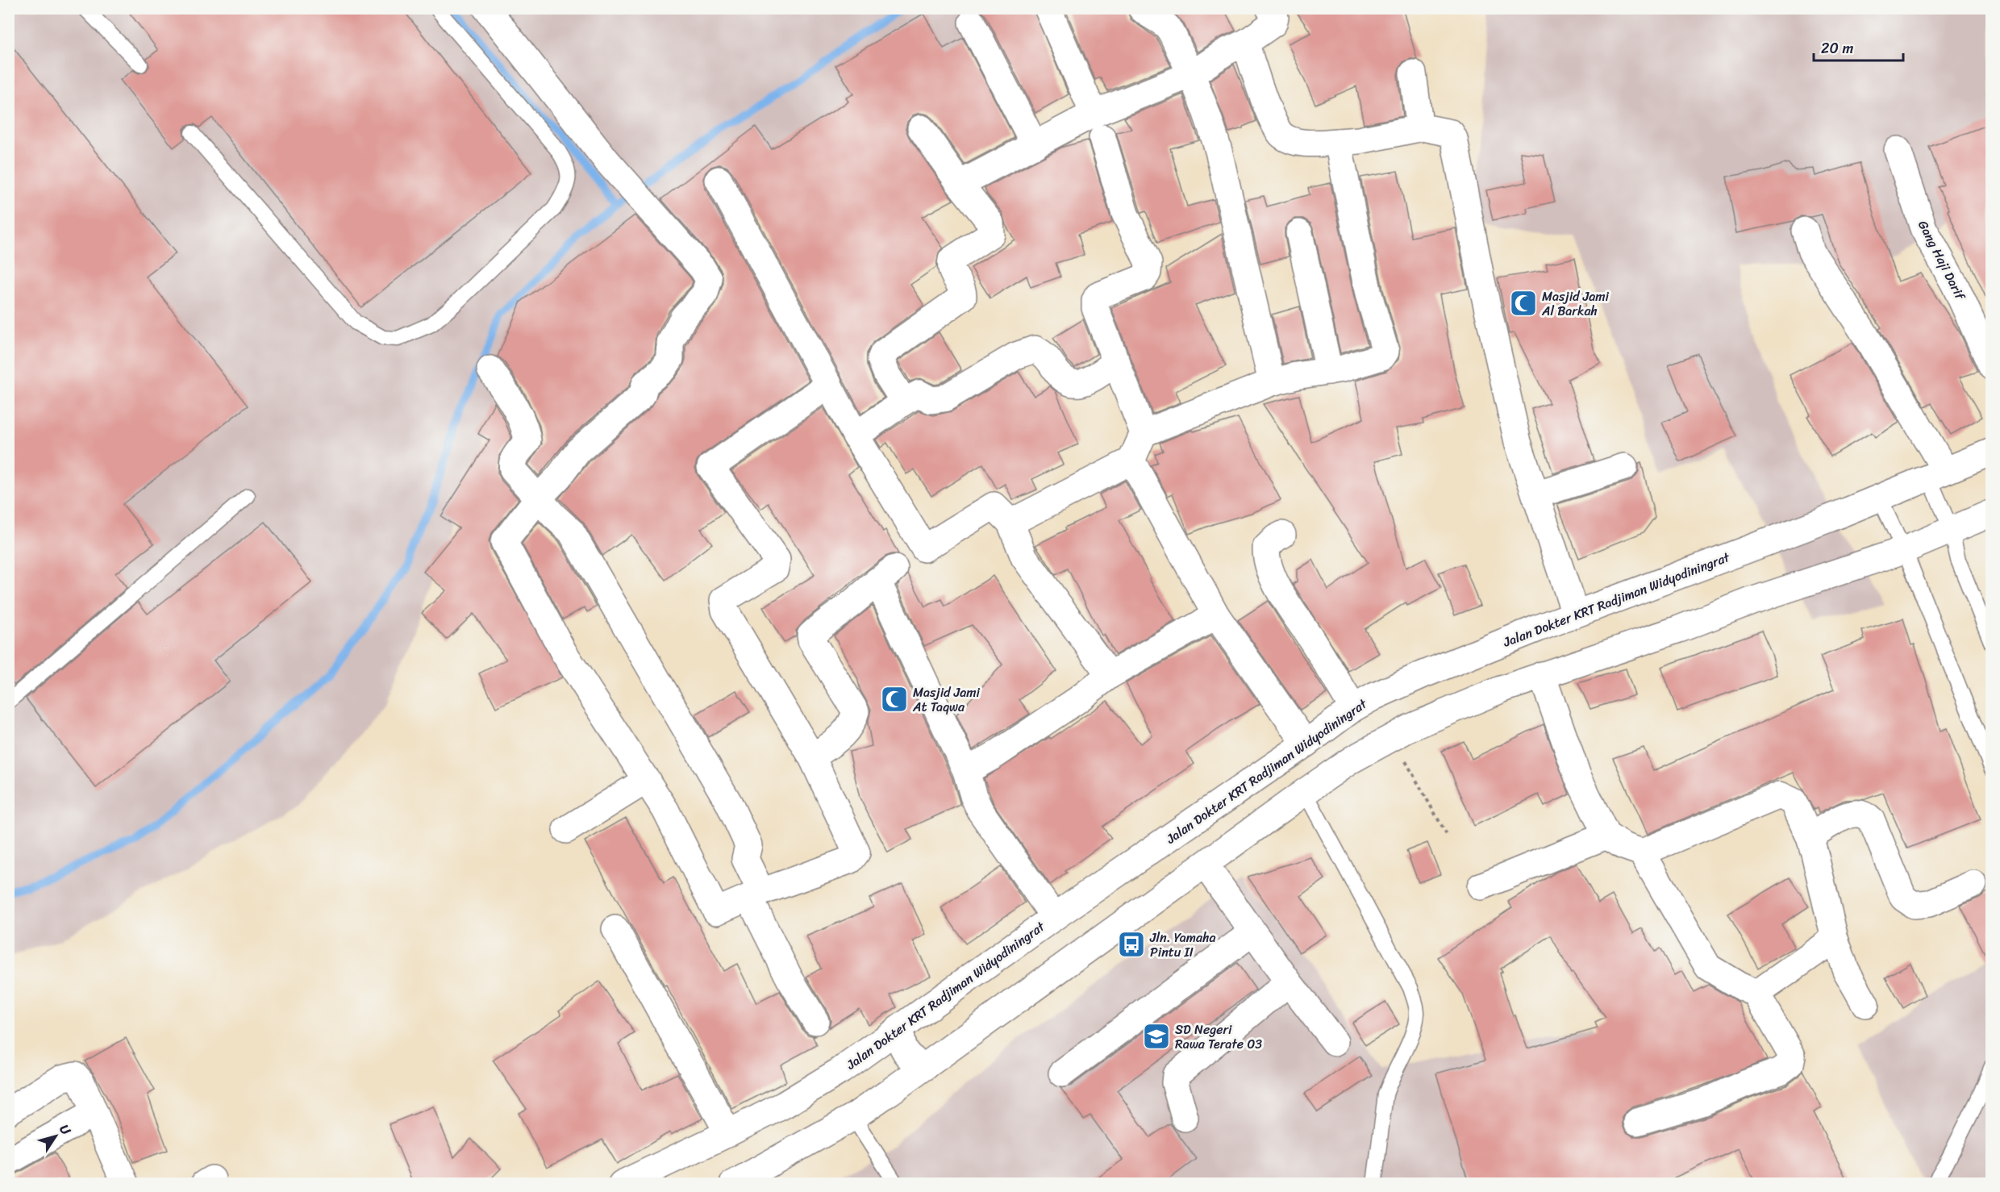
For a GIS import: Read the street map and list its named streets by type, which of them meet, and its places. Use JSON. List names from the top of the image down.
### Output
{
  "streets": {
    "street": ["Gang Haji Darif", "Jalan Dokter KRT Radjiman Widyodiningrat"]
  },
  "places": {
    "mosque": ["Masjid Jami Al Barkah", "Masjid Jami At Taqwa"],
    "bus stop": ["Jln. Yamaha Pintu II"],
    "school or university": ["SD Negeri Rawa Terate 03"]
  },
  "scale_bar": "20 m",
  "north": "top right"
}
